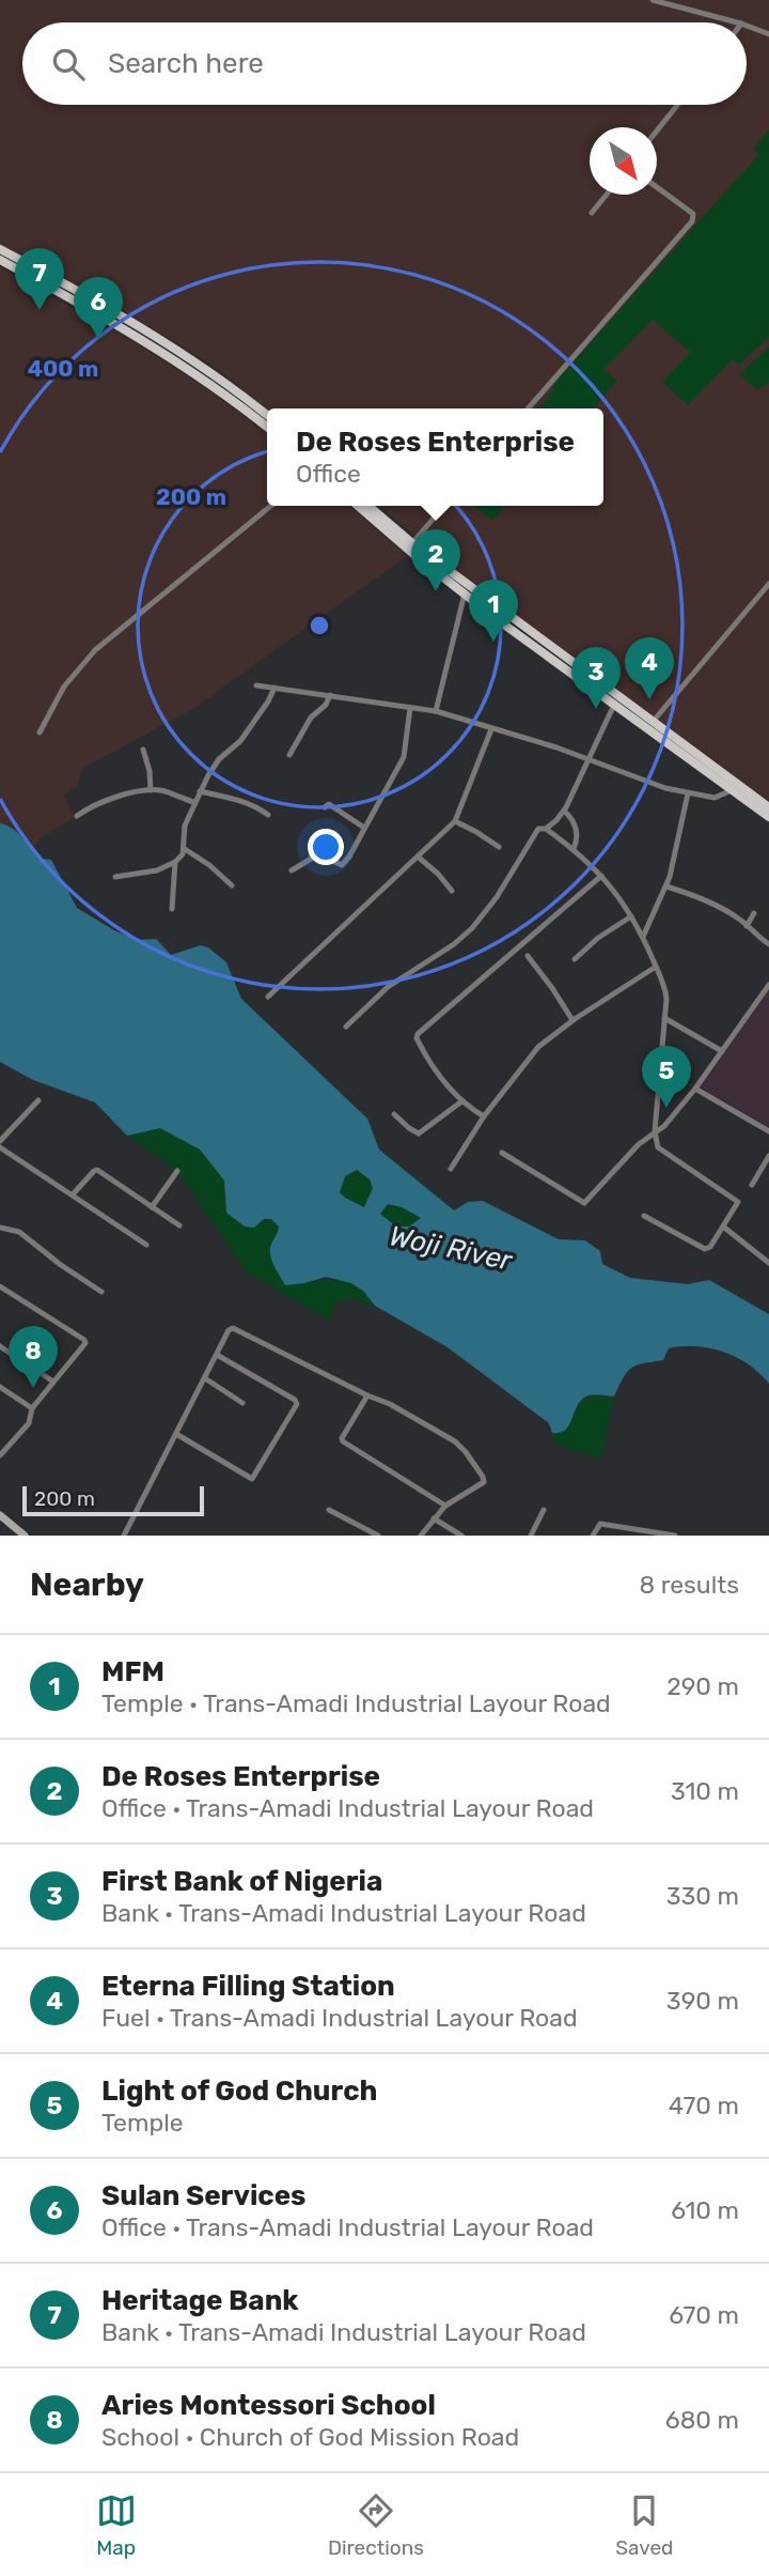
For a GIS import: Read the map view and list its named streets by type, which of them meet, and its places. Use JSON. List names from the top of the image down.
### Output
{
  "water": ["Woji River"],
  "scale_bar": "200 m",
  "north": "bottom right",
  "page": {
    "search": "Search here",
    "pins": [
      "7",
      "6",
      "2",
      "1",
      "4",
      "3",
      "5",
      "8"
    ],
    "popup": ["De Roses Enterprise", "Office"],
    "scale": "200 m",
    "heading": ["Nearby", "8 results"],
    "list": [
      {
        "mark": "1",
        "name": "MFM",
        "note": "Temple · Trans-Amadi Industrial Layour Road",
        "value": "290 m"
      },
      {
        "mark": "2",
        "name": "De Roses Enterprise",
        "note": "Office · Trans-Amadi Industrial Layour Road",
        "value": "310 m"
      },
      {
        "mark": "3",
        "name": "First Bank of Nigeria",
        "note": "Bank · Trans-Amadi Industrial Layour Road",
        "value": "330 m"
      },
      {
        "mark": "4",
        "name": "Eterna Filling Station",
        "note": "Fuel · Trans-Amadi Industrial Layour Road",
        "value": "390 m"
      },
      {
        "mark": "5",
        "name": "Light of God Church",
        "note": "Temple",
        "value": "470 m"
      },
      {
        "mark": "6",
        "name": "Sulan Services",
        "note": "Office · Trans-Amadi Industrial Layour Road",
        "value": "610 m"
      },
      {
        "mark": "7",
        "name": "Heritage Bank",
        "note": "Bank · Trans-Amadi Industrial Layour Road",
        "value": "670 m"
      },
      {
        "mark": "8",
        "name": "Aries Montessori School",
        "note": "School · Church of God Mission Road",
        "value": "680 m"
      }
    ],
    "nav": ["Map", "Directions", "Saved"]
  },
  "rings": ["400 m", "200 m"]
}
